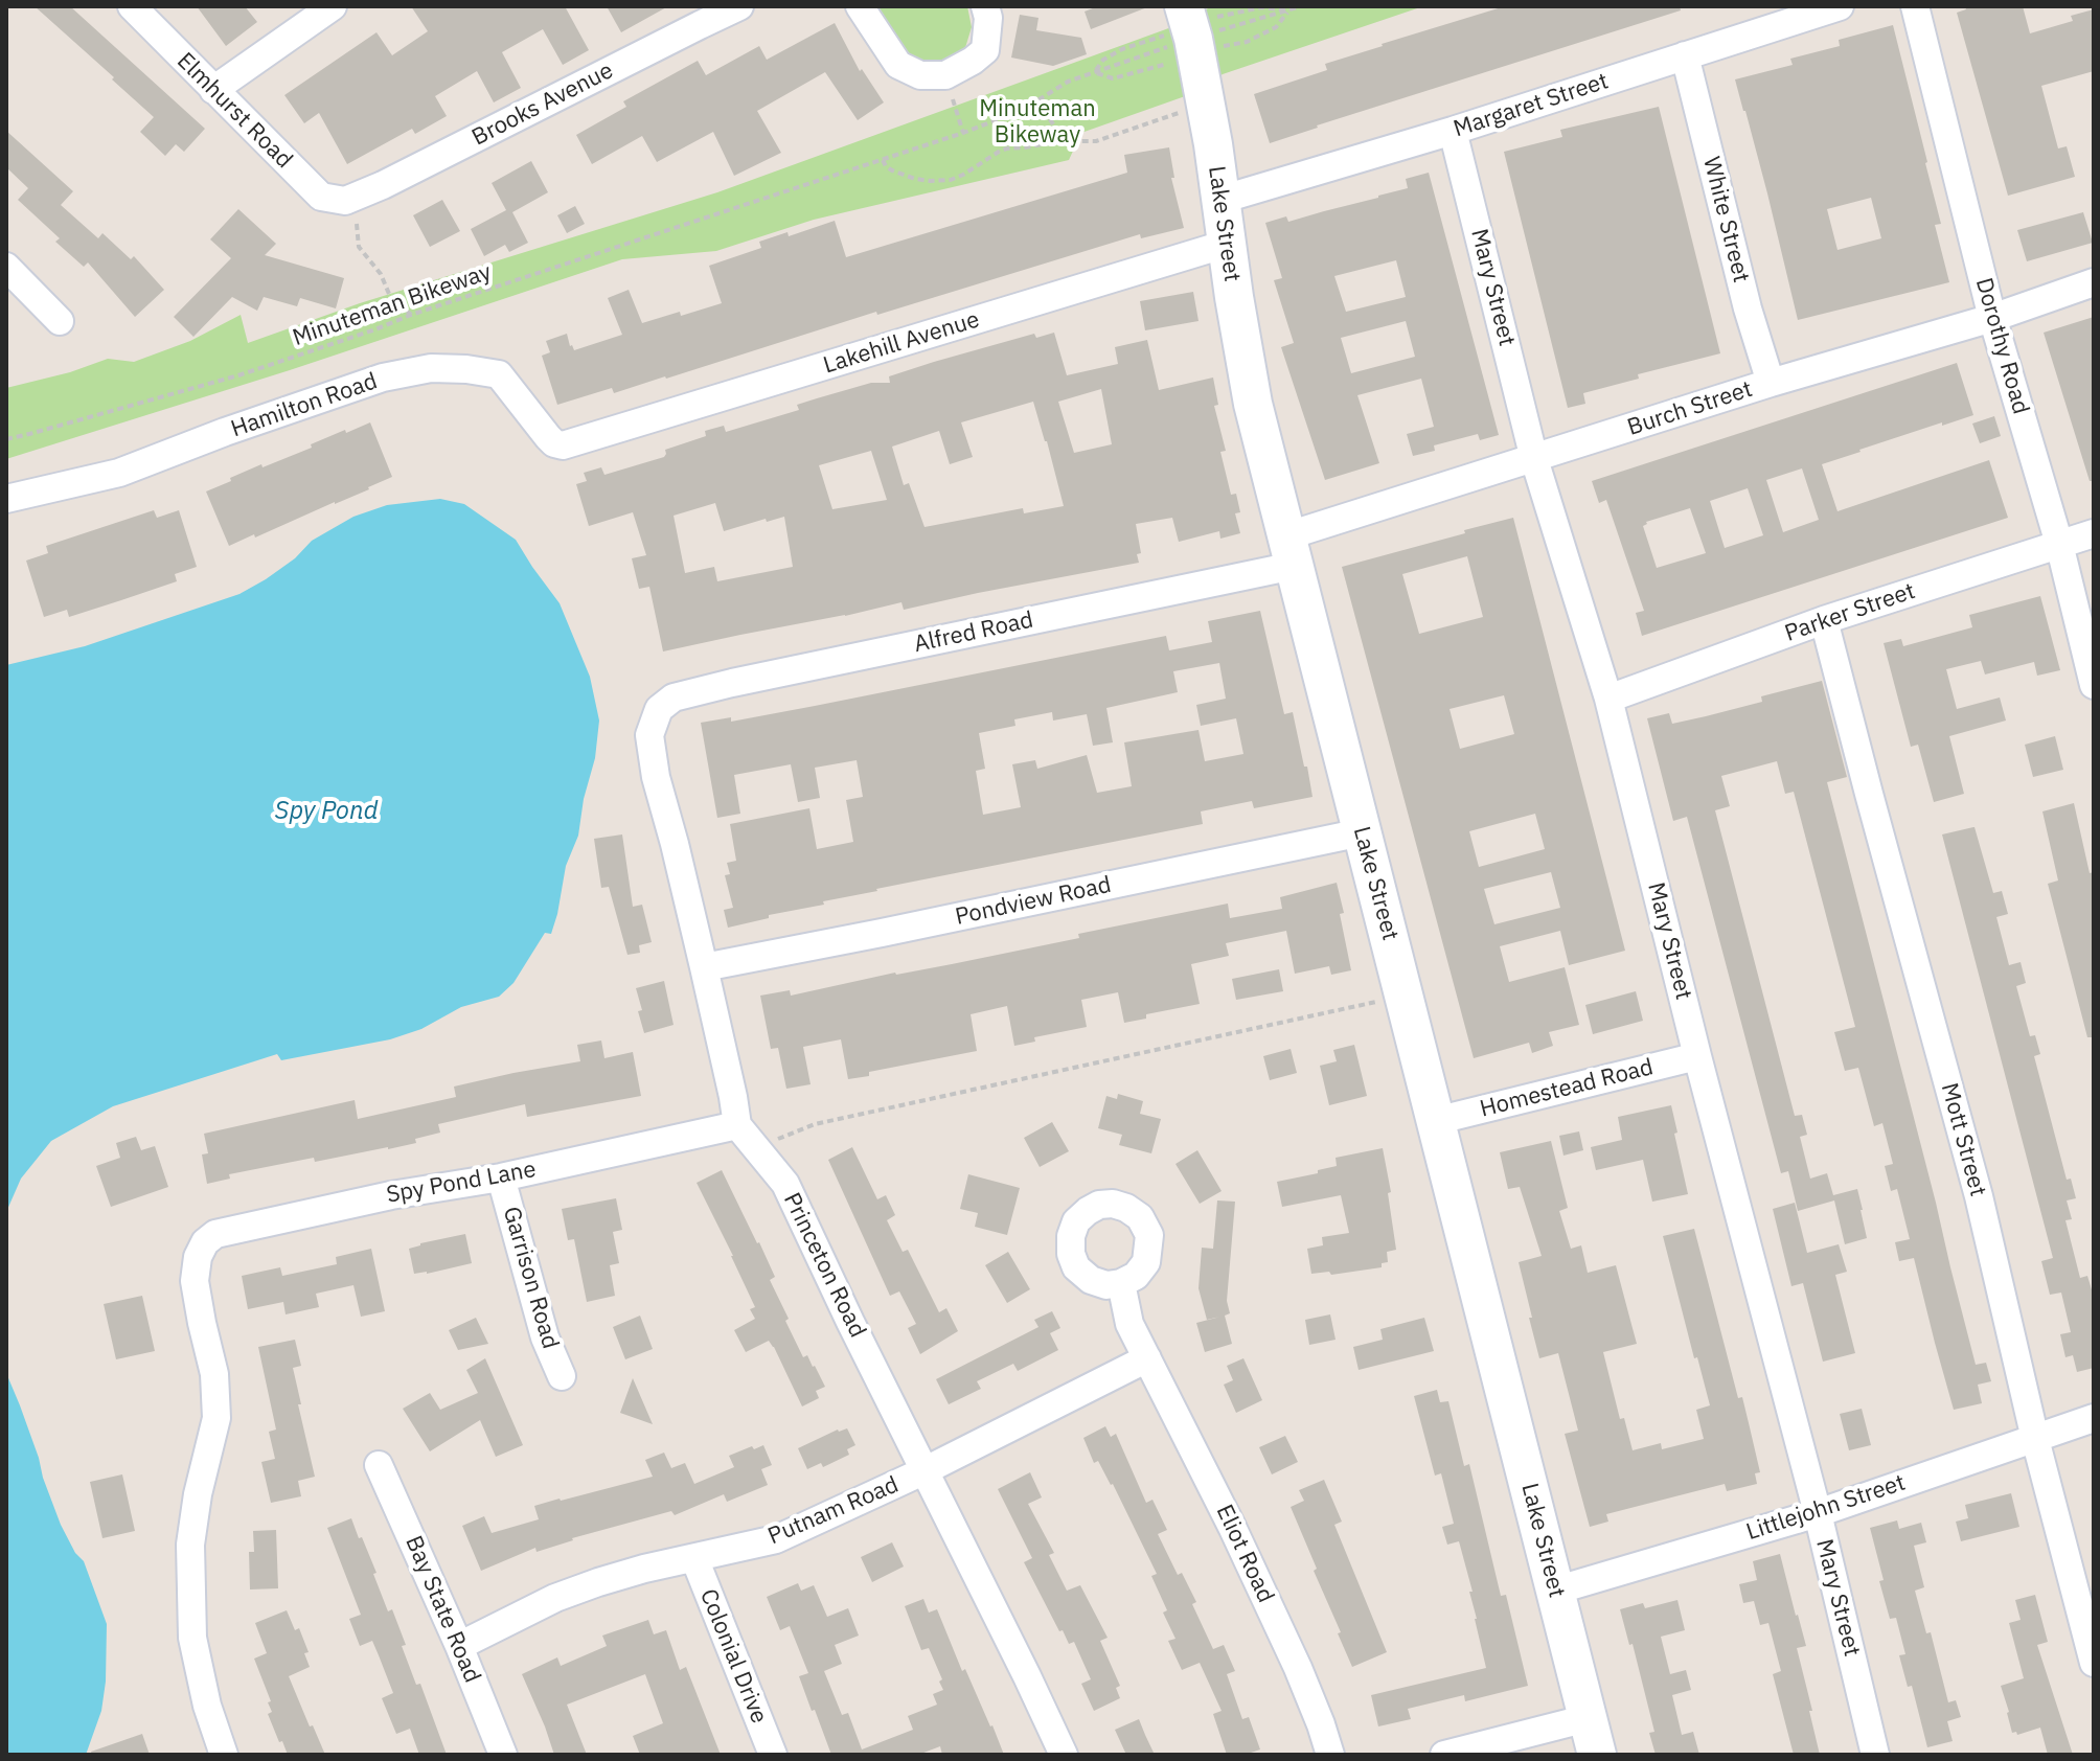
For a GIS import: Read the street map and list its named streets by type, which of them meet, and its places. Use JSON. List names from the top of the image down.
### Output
{
  "streets": {
    "main road": ["Lake Street"],
    "street": [
      "Brooks Avenue",
      "Margaret Street",
      "Elmhurst Road",
      "White Street",
      "Mary Street",
      "Lakehill Avenue",
      "Dorothy Road",
      "Hamilton Road",
      "Burch Street",
      "Parker Street",
      "Alfred Road",
      "Pondview Road",
      "Homestead Road",
      "Mott Street",
      "Spy Pond Lane",
      "Princeton Road",
      "Garrison Road",
      "Littlejohn Street",
      "Putnam Road",
      "Eliot Road",
      "Bay State Road",
      "Colonial Drive"
    ],
    "path": ["Minuteman Bikeway"]
  },
  "crossings": [
    ["Brooks Avenue", "Elmhurst Road"],
    ["Margaret Street", "White Street"],
    ["Margaret Street", "Lake Street"],
    ["Margaret Street", "Mary Street"],
    ["White Street", "Burch Street"],
    ["Lake Street", "Lakehill Avenue"],
    ["Lake Street", "Burch Street"],
    ["Lake Street", "Alfred Road"],
    ["Lake Street", "Pondview Road"],
    ["Lake Street", "Homestead Road"],
    ["Lake Street", "Littlejohn Street"],
    ["Mary Street", "Burch Street"],
    ["Mary Street", "Parker Street"],
    ["Mary Street", "Homestead Road"],
    ["Mary Street", "Littlejohn Street"],
    ["Lakehill Avenue", "Hamilton Road"],
    ["Dorothy Road", "Burch Street"],
    ["Dorothy Road", "Parker Street"],
    ["Burch Street", "Alfred Road"],
    ["Parker Street", "Mott Street"],
    ["Alfred Road", "Princeton Road"],
    ["Pondview Road", "Princeton Road"],
    ["Mott Street", "Littlejohn Street"],
    ["Spy Pond Lane", "Princeton Road"],
    ["Spy Pond Lane", "Garrison Road"],
    ["Princeton Road", "Putnam Road"],
    ["Putnam Road", "Eliot Road"],
    ["Putnam Road", "Bay State Road"],
    ["Putnam Road", "Colonial Drive"]
  ],
  "water": ["Spy Pond"],
  "parks": ["Minuteman Bikeway"]
}
